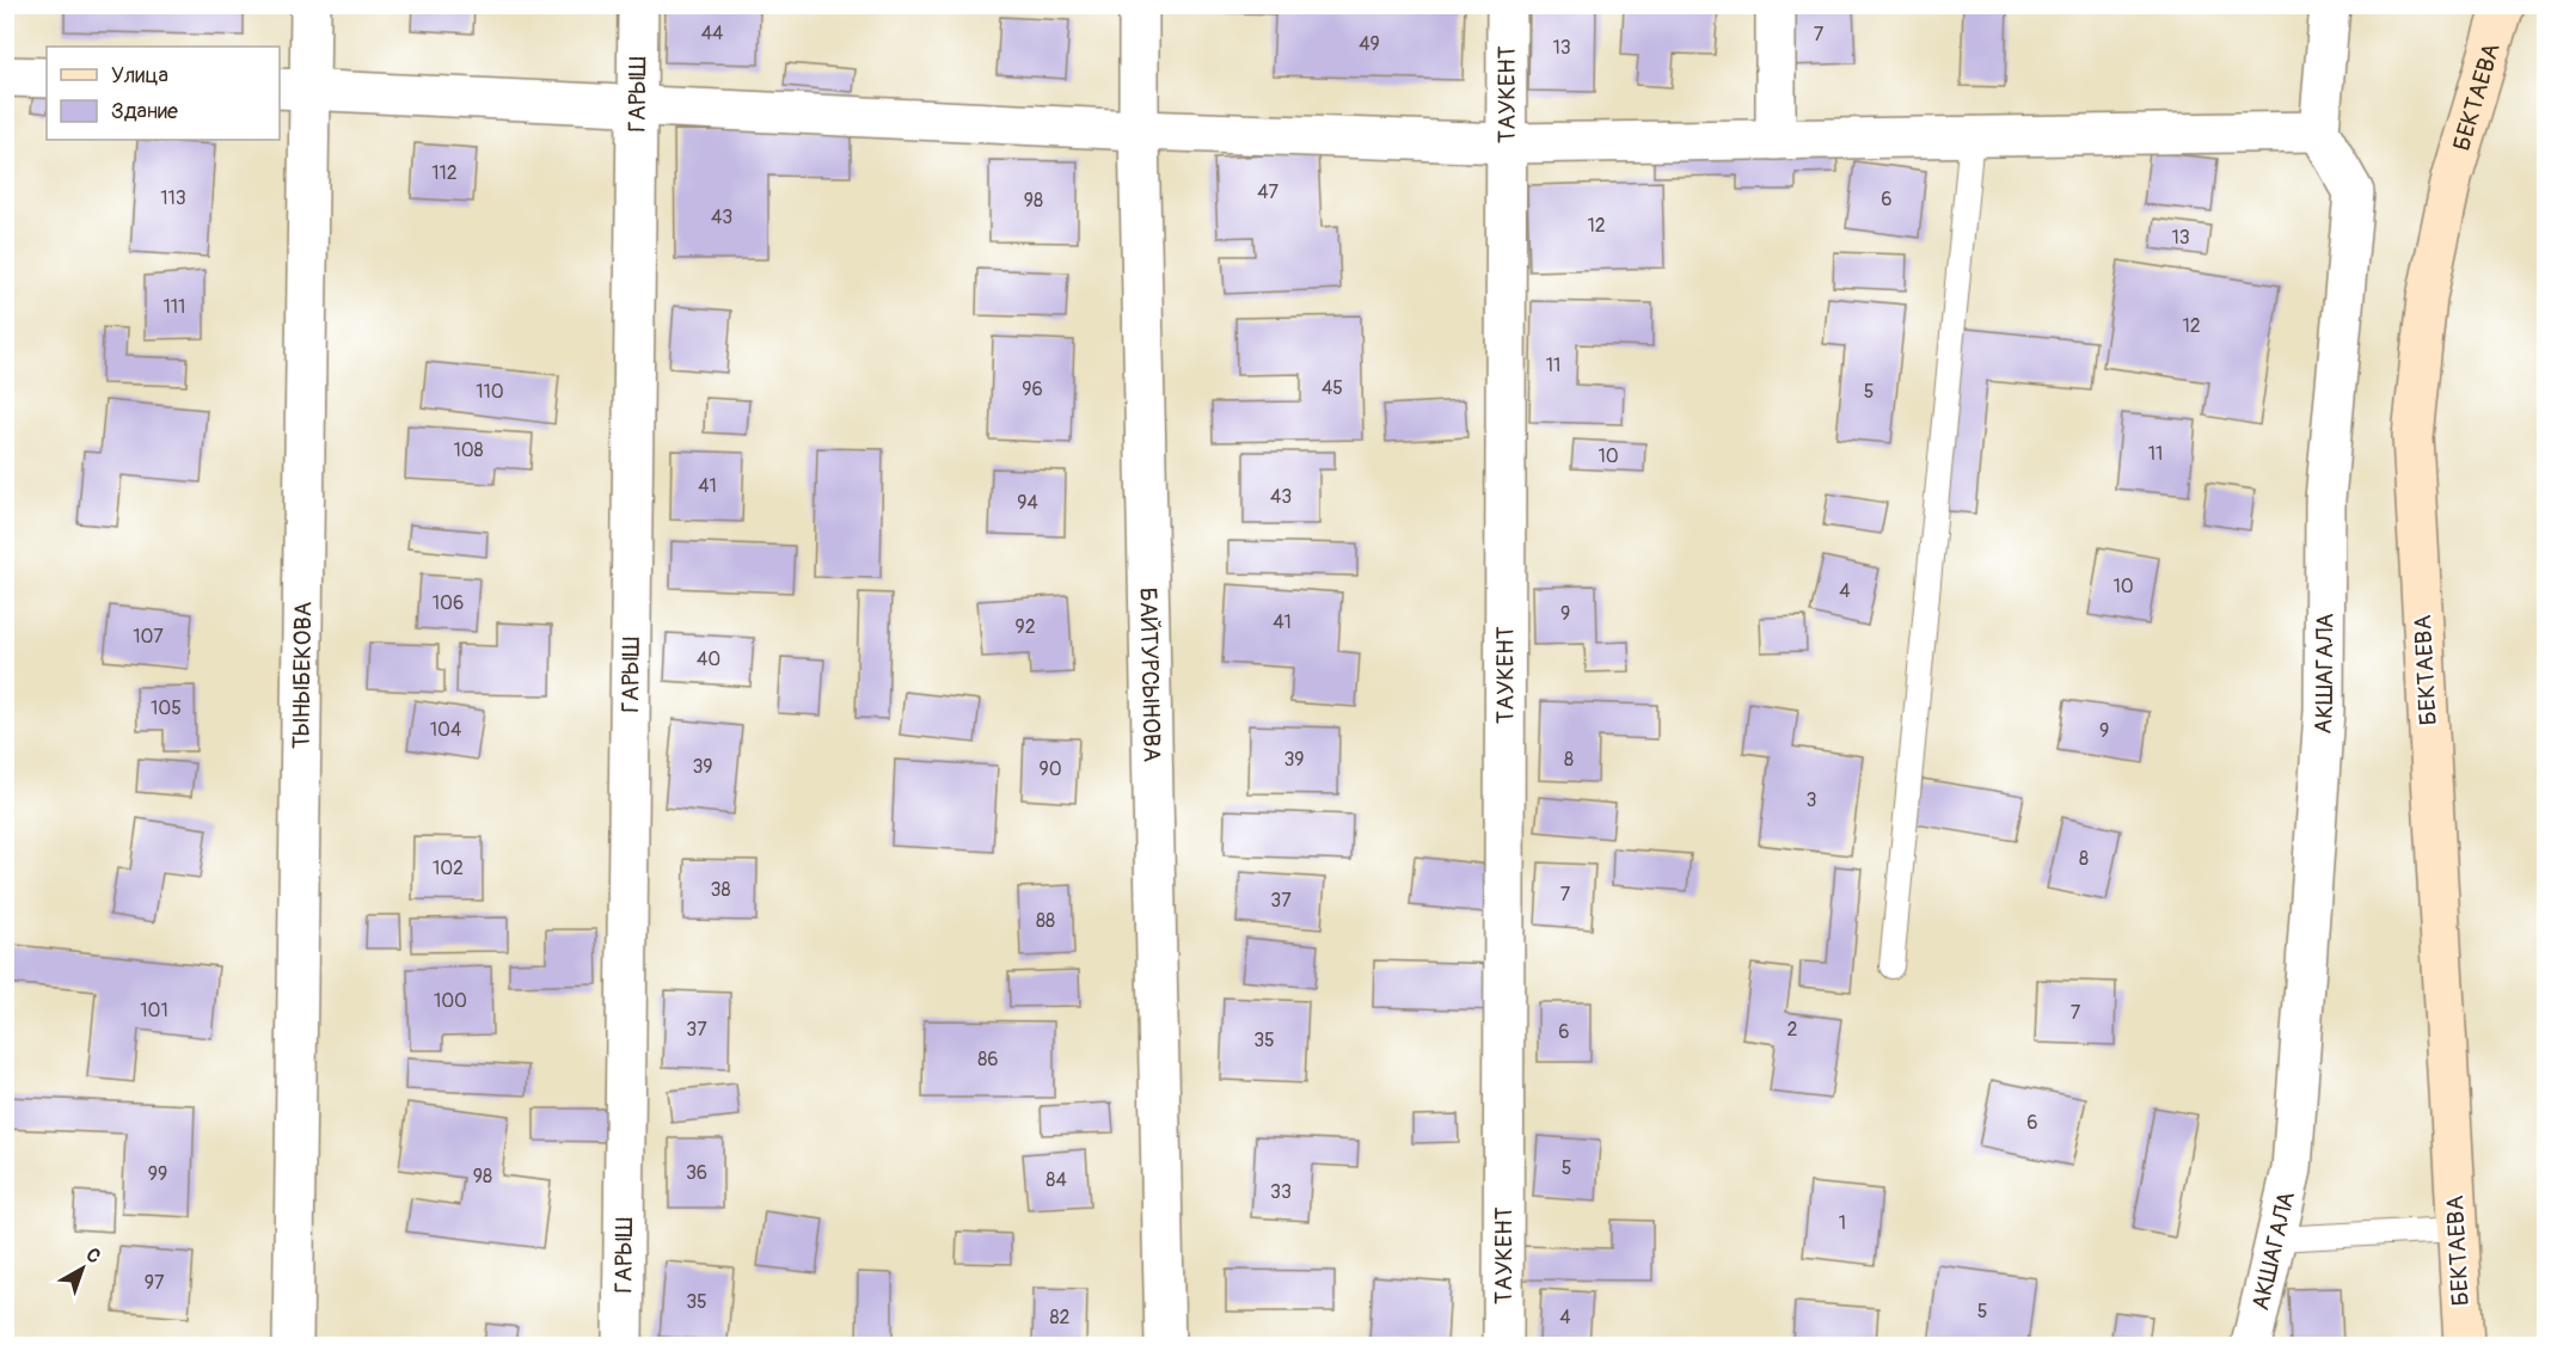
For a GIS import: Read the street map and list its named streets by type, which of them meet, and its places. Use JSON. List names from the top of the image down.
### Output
{
  "streets": {
    "street": [
      "ГАРЫШ",
      "ТАУКЕНТ",
      "БЕКТАЕВА",
      "АКШАГАЛА",
      "ТЫНЫБЕКОВА",
      "БАЙТУРСЫНОВА"
    ]
  },
  "house_numbers": [
    "44",
    "7",
    "49",
    "13",
    "112",
    "47",
    "113",
    "6",
    "98",
    "43",
    "12",
    "13",
    "111",
    "12",
    "11",
    "45",
    "96",
    "110",
    "5",
    "108",
    "11",
    "10",
    "41",
    "43",
    "94",
    "10",
    "4",
    "106",
    "9",
    "41",
    "92",
    "107",
    "40",
    "105",
    "104",
    "9",
    "39",
    "8",
    "39",
    "90",
    "3",
    "8",
    "102",
    "38",
    "7",
    "37",
    "88",
    "100",
    "101",
    "7",
    "37",
    "2",
    "6",
    "35",
    "86",
    "6",
    "5",
    "36",
    "99",
    "98",
    "84",
    "33",
    "1",
    "97",
    "35",
    "5",
    "82",
    "4"
  ],
  "legend": ["Улица", "Здание"],
  "north": "top right"
}
